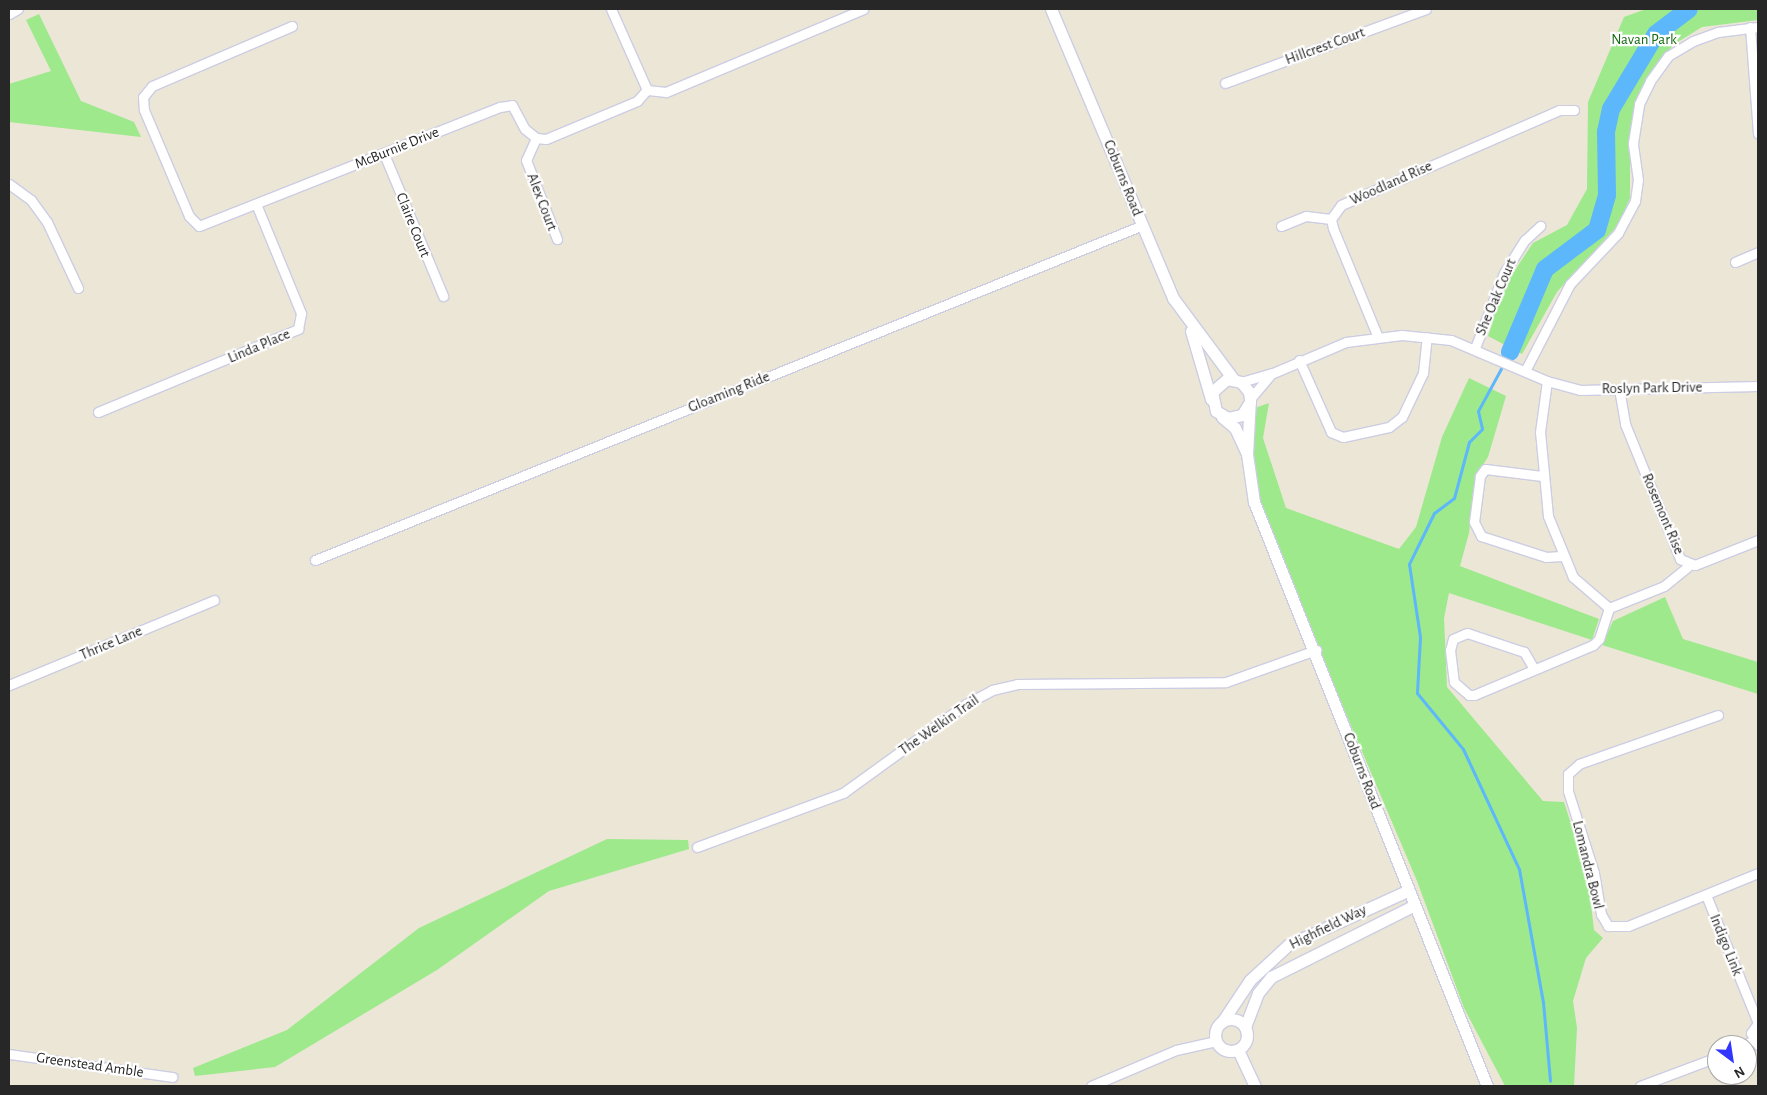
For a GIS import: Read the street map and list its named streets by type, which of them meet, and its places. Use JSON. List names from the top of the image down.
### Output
{
  "streets": {
    "street": [
      "Hillcrest Court",
      "McBurnie Drive",
      "Coburns Road",
      "Woodland Rise",
      "Alex Court",
      "Claire Court",
      "She Oak Court",
      "Linda Place",
      "Roslyn Park Drive",
      "Gloaming Ride",
      "Rosemont Rise",
      "Thrice Lane",
      "The Welkin Trail",
      "Lomandra Bowl",
      "Highfield Way",
      "Indigo Link",
      "Greenstead Amble"
    ]
  },
  "crossings": [
    ["McBurnie Drive", "Alex Court"],
    ["McBurnie Drive", "Claire Court"],
    ["McBurnie Drive", "Linda Place"],
    ["Coburns Road", "Roslyn Park Drive"],
    ["Coburns Road", "Gloaming Ride"],
    ["Coburns Road", "The Welkin Trail"],
    ["Coburns Road", "Highfield Way"],
    ["She Oak Court", "Roslyn Park Drive"],
    ["Roslyn Park Drive", "Rosemont Rise"],
    ["Lomandra Bowl", "Indigo Link"]
  ],
  "parks": ["Navan Park"],
  "north": "bottom right"
}
